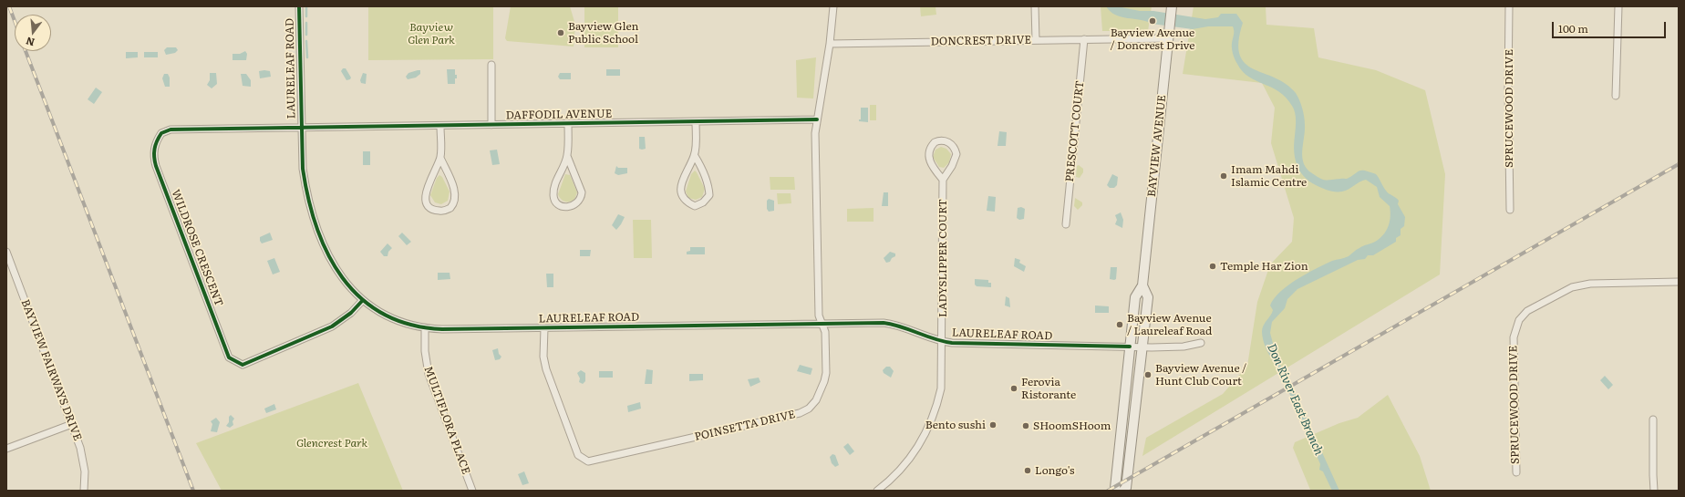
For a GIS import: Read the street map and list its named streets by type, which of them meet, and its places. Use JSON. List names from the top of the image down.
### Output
{
  "streets": {
    "main road": ["BAYVIEW AVENUE"],
    "street": [
      "DONCREST DRIVE",
      "LAURELEAF ROAD",
      "SPRUCEWOOD DRIVE",
      "DAFFODIL AVENUE",
      "PRESCOTT COURT",
      "WILDROSE CRESCENT",
      "LADYSLIPPER COURT",
      "BAYVIEW FAIRWAYS DRIVE",
      "MULTIFLORA PLACE",
      "POINSETTA DRIVE"
    ]
  },
  "crossings": [
    ["DONCREST DRIVE", "PRESCOTT COURT"],
    ["DONCREST DRIVE", "BAYVIEW AVENUE"],
    ["DONCREST DRIVE", "POINSETTA DRIVE"],
    ["LAURELEAF ROAD", "DAFFODIL AVENUE"],
    ["LAURELEAF ROAD", "BAYVIEW AVENUE"],
    ["LAURELEAF ROAD", "WILDROSE CRESCENT"],
    ["LAURELEAF ROAD", "LADYSLIPPER COURT"],
    ["LAURELEAF ROAD", "MULTIFLORA PLACE"],
    ["LAURELEAF ROAD", "POINSETTA DRIVE"],
    ["DAFFODIL AVENUE", "WILDROSE CRESCENT"],
    ["DAFFODIL AVENUE", "POINSETTA DRIVE"]
  ],
  "water": ["Don River East Branch"],
  "parks": ["Bayview Glen Park", "Glencrest Park"],
  "places": [
    "Bayview Avenue / Doncrest Drive",
    "Bayview Glen Public School",
    "Imam Mahdi Islamic Centre",
    "Temple Har Zion",
    "Bayview Avenue / Laureleaf Road",
    "Bayview Avenue / Hunt Club Court",
    "Ferovia Ristorante",
    "Bento sushi",
    "SHoomSHoom",
    "Longo's"
  ],
  "scale_bar": "100 m",
  "north": "bottom"
}
